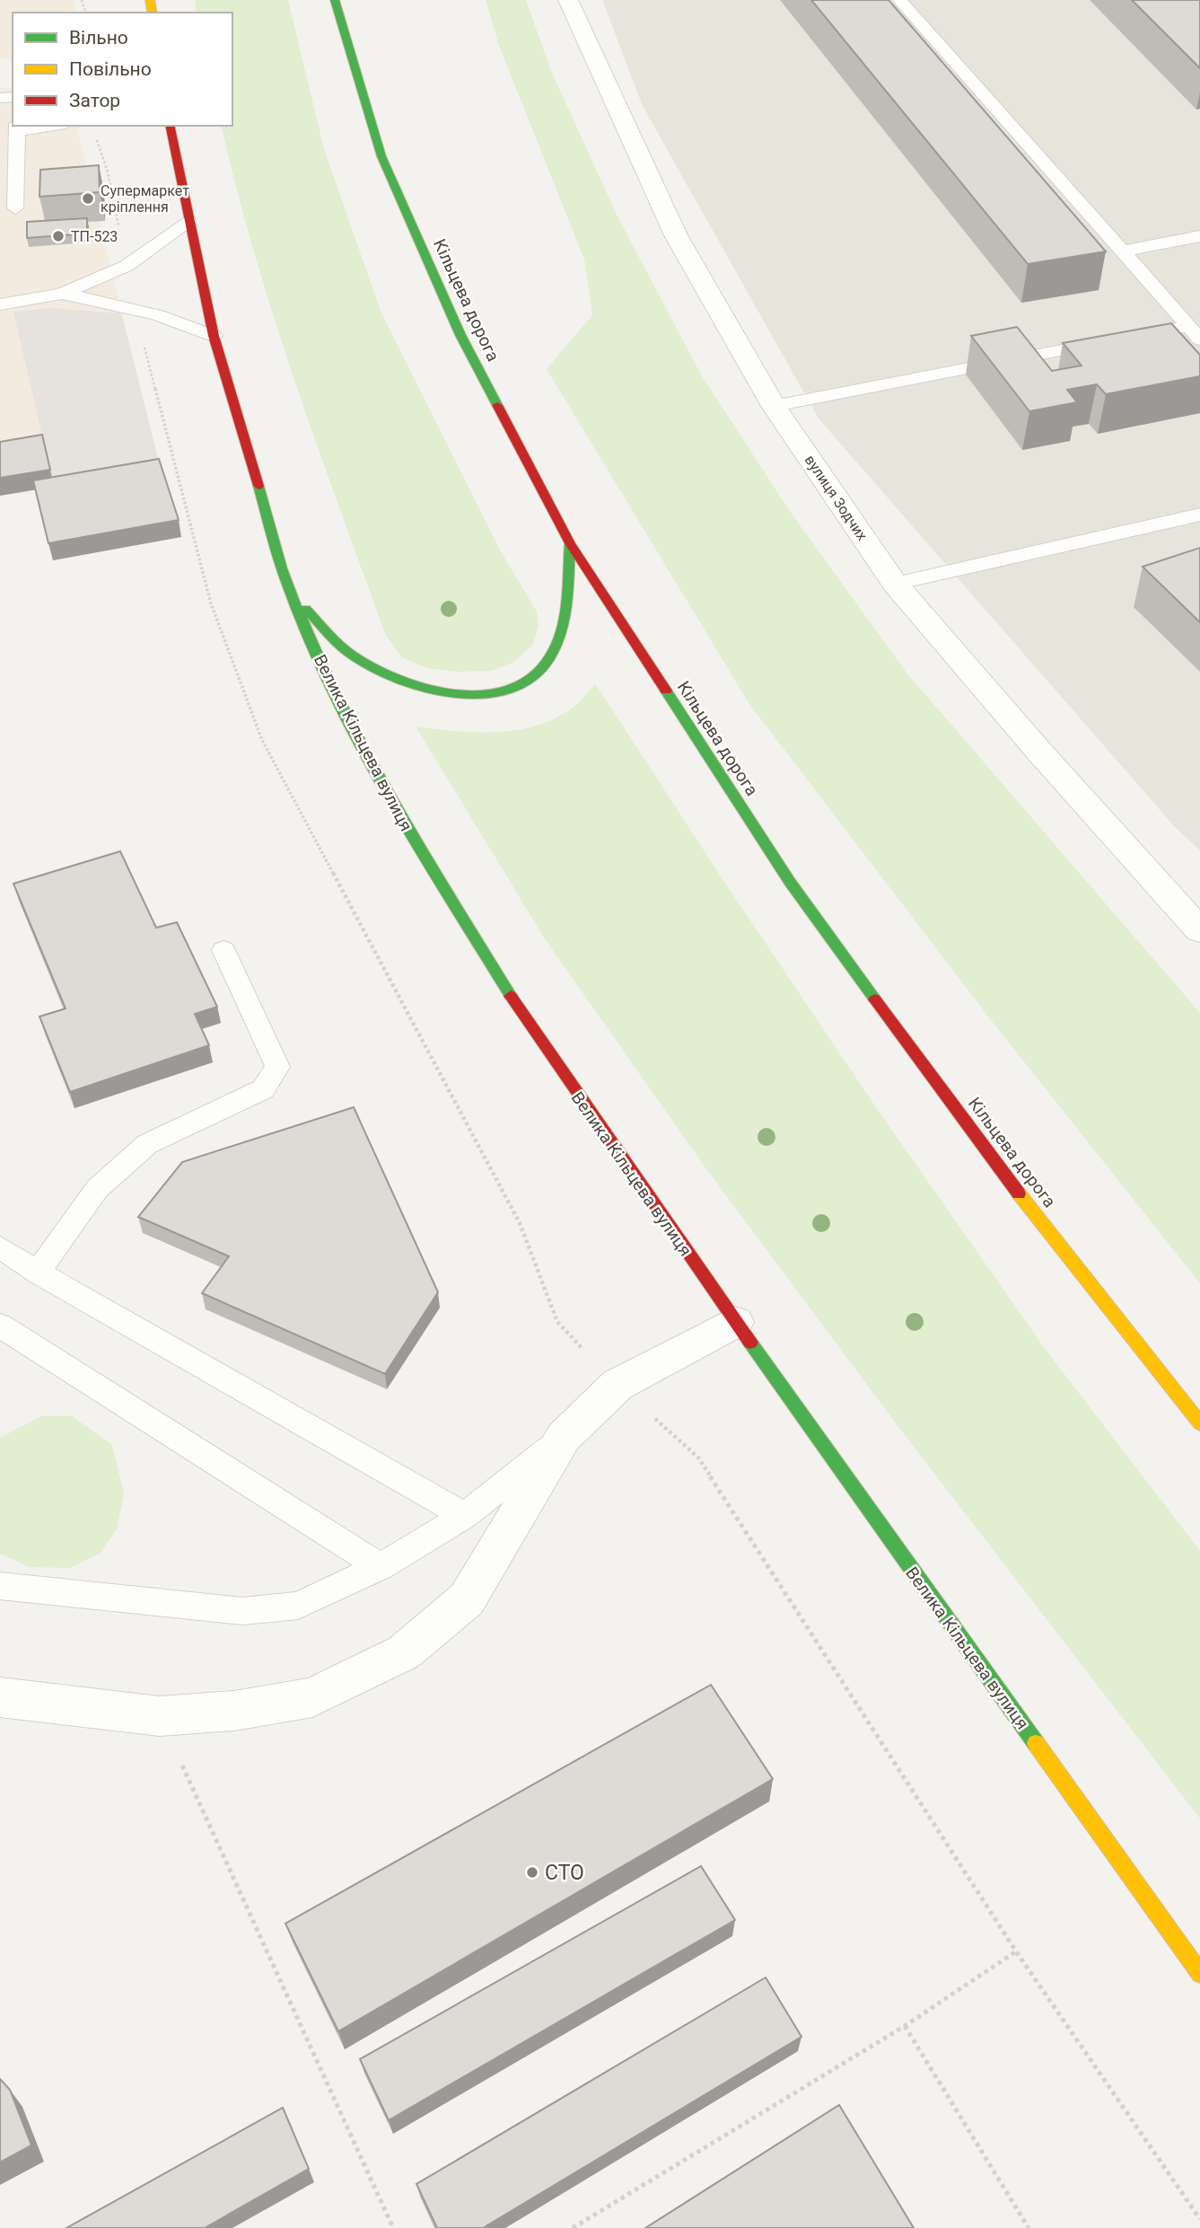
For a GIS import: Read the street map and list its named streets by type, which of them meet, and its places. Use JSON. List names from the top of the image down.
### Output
{
  "streets": {
    "highway": ["Кільцева дорога", "Велика Кільцева вулиця"],
    "street": ["вулиця Зодчих"]
  },
  "places": ["Супермаркет кріплення", "ТП-523", "СТО"],
  "legend": ["Вільно", "Повільно", "Затор"]
}
